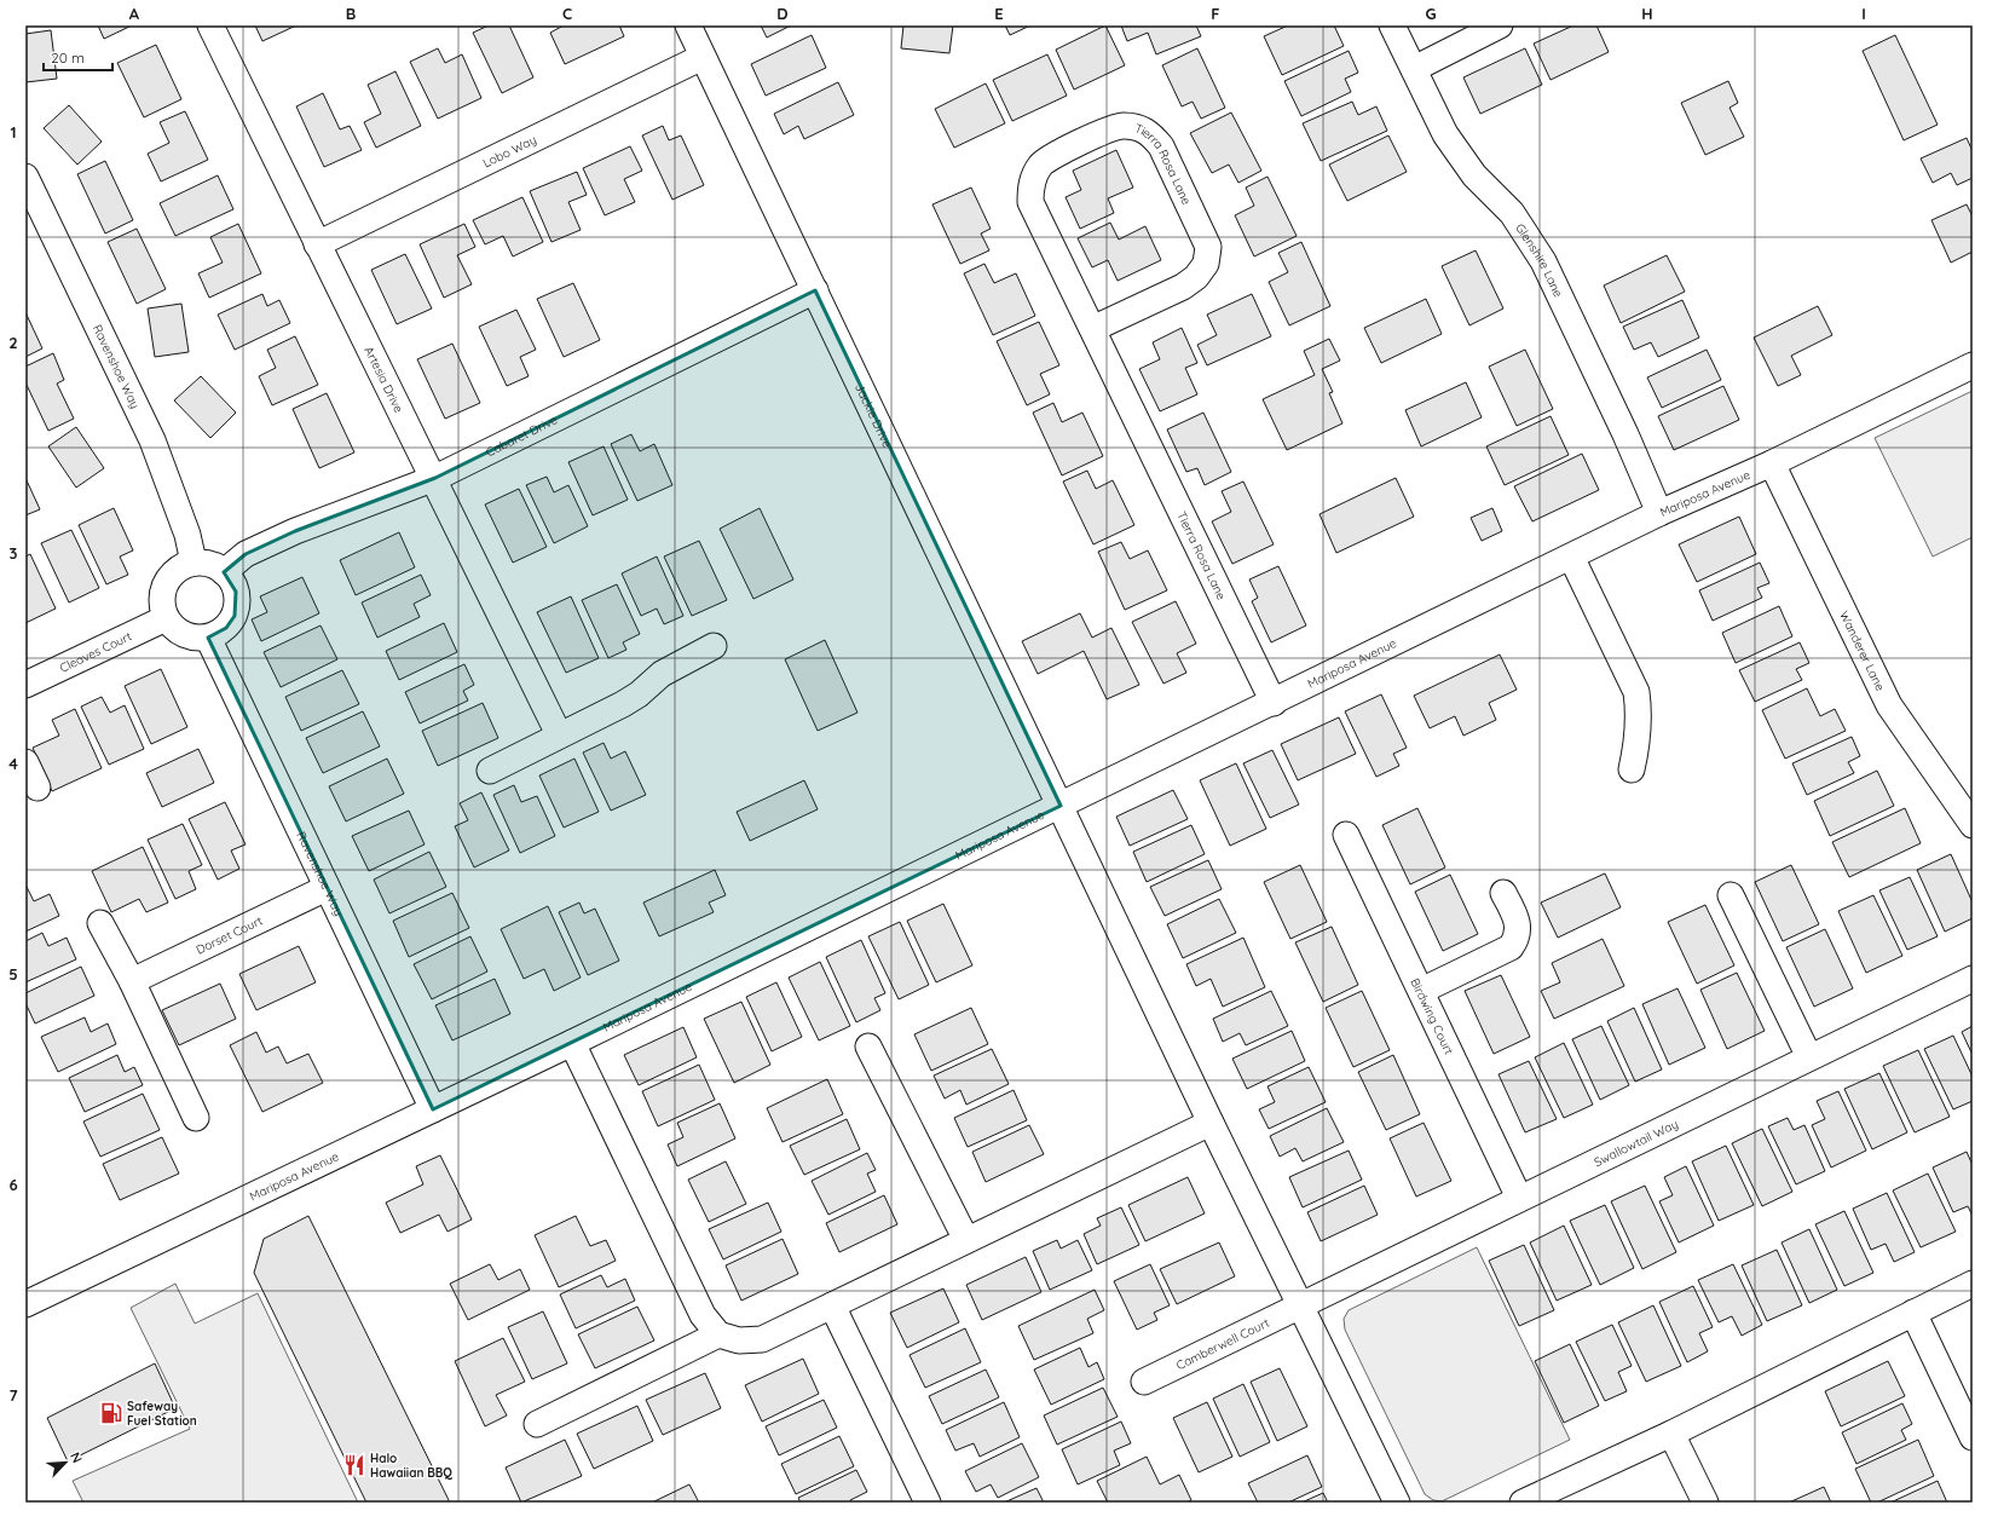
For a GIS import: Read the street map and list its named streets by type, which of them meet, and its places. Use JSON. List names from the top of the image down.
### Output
{
  "streets": {
    "street": [
      "Lobo Way",
      "Tierra Rosa Lane",
      "Glenshire Lane",
      "Ravenshoe Way",
      "Artesia Drive",
      "Jackie Drive",
      "Cabaret Drive",
      "Mariposa Avenue",
      "Wanderer Lane",
      "Cleaves Court",
      "Dorset Court",
      "Birdwing Court",
      "Swallowtail Way",
      "Camberwell Court"
    ]
  },
  "crossings": [
    ["Lobo Way", "Artesia Drive"],
    ["Lobo Way", "Jackie Drive"],
    ["Tierra Rosa Lane", "Mariposa Avenue"],
    ["Glenshire Lane", "Mariposa Avenue"],
    ["Ravenshoe Way", "Cabaret Drive"],
    ["Ravenshoe Way", "Mariposa Avenue"],
    ["Ravenshoe Way", "Cleaves Court"],
    ["Ravenshoe Way", "Dorset Court"],
    ["Artesia Drive", "Cabaret Drive"],
    ["Jackie Drive", "Cabaret Drive"],
    ["Jackie Drive", "Mariposa Avenue"],
    ["Jackie Drive", "Swallowtail Way"],
    ["Jackie Drive", "Camberwell Court"],
    ["Cabaret Drive", "Cleaves Court"],
    ["Mariposa Avenue", "Wanderer Lane"],
    ["Birdwing Court", "Swallowtail Way"],
    ["Swallowtail Way", "Camberwell Court"]
  ],
  "places": {
    "fuel station": ["Safeway Fuel Station"],
    "restaurant": ["Halo Hawaiian BBQ"]
  },
  "scale_bar": "20 m",
  "north": "top right",
  "grid": {
    "columns": [
      "A",
      "B",
      "C",
      "D",
      "E",
      "F",
      "G",
      "H",
      "I"
    ],
    "rows": [
      "1",
      "2",
      "3",
      "4",
      "5",
      "6",
      "7"
    ]
  }
}
